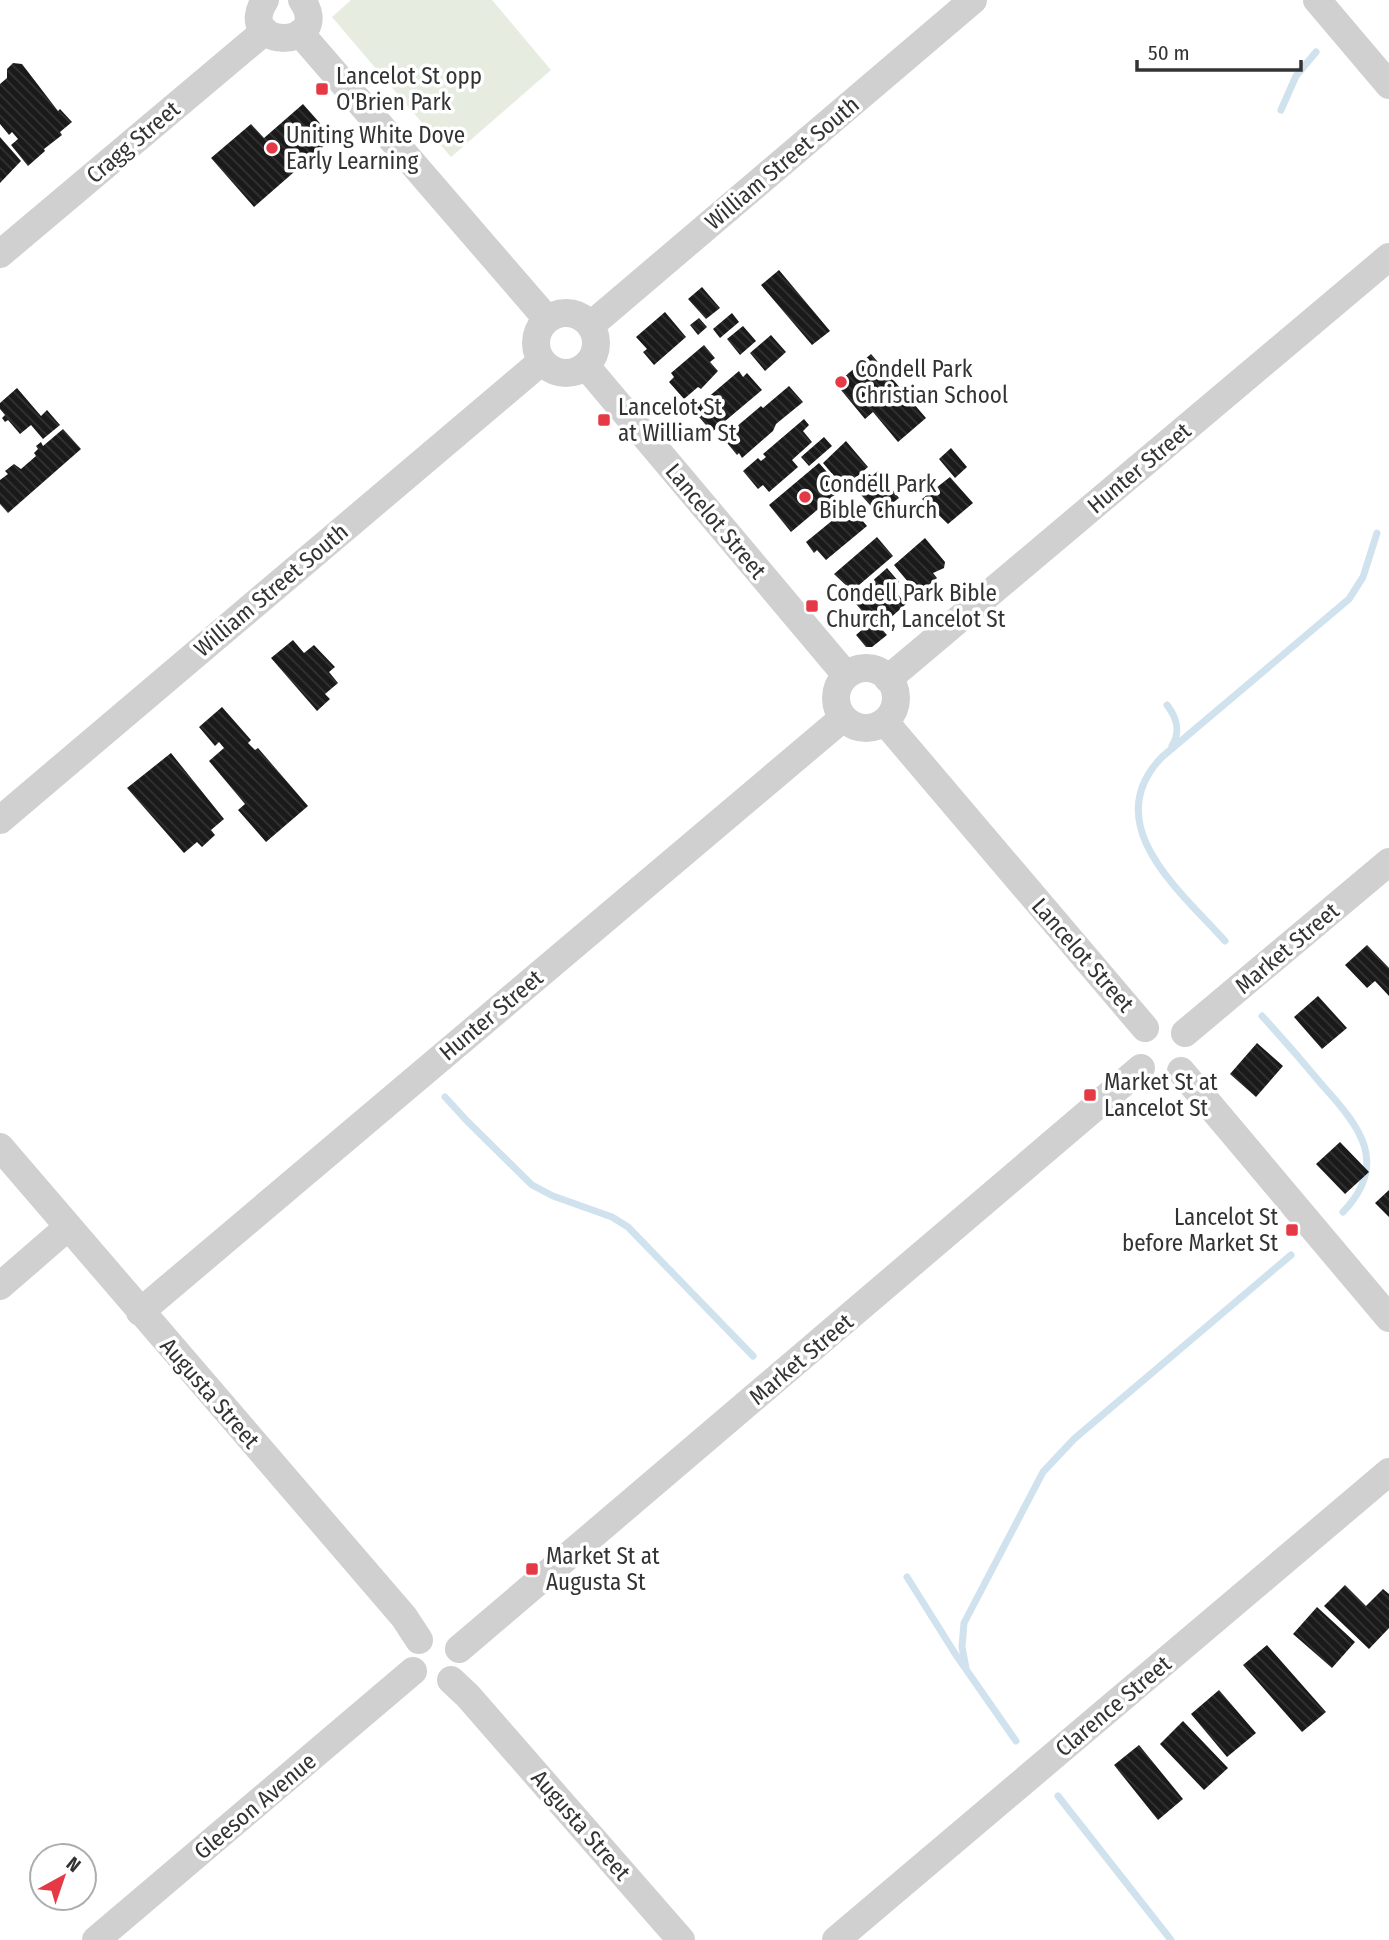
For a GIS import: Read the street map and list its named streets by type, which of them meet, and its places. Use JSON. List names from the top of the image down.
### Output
{
  "streets": {
    "street": [
      "Cragg Street",
      "William Street South",
      "Hunter Street",
      "Lancelot Street",
      "Market Street",
      "Augusta Street",
      "Clarence Street",
      "Gleeson Avenue"
    ]
  },
  "crossings": [
    ["William Street South", "Lancelot Street"],
    ["Hunter Street", "Lancelot Street"],
    ["Hunter Street", "Augusta Street"],
    ["Lancelot Street", "Market Street"],
    ["Market Street", "Augusta Street"],
    ["Market Street", "Gleeson Avenue"],
    ["Augusta Street", "Gleeson Avenue"]
  ],
  "places": {
    "transit": [
      "Lancelot St opp O'Brien Park",
      "Lancelot St at William St",
      "Condell Park Bible Church, Lancelot St",
      "Market St at Lancelot St",
      "Lancelot St before Market St",
      "Market St at Augusta St"
    ],
    "other": ["Uniting White Dove Early Learning", "Condell Park Christian School", "Condell Park Bible Church"]
  },
  "scale_bar": "50 m",
  "north": "top right"
}
